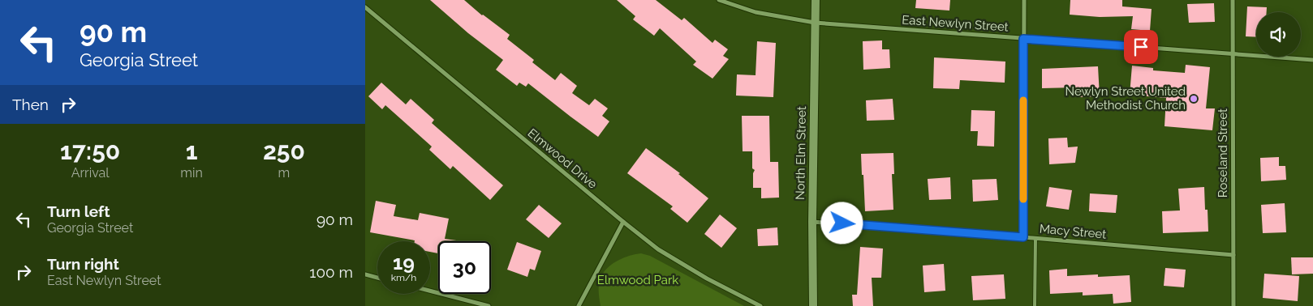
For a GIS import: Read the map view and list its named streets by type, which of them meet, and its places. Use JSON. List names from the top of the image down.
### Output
{
  "streets": {
    "main road": ["North Elm Street"],
    "street": [
      "East Newlyn Street",
      "Roseland Street",
      "Elmwood Drive",
      "Macy Street"
    ]
  },
  "crossings": [
    ["East Newlyn Street", "North Elm Street"],
    ["East Newlyn Street", "Roseland Street"],
    ["North Elm Street", "Macy Street"],
    ["Roseland Street", "Macy Street"]
  ],
  "parks": ["Elmwood Park"],
  "places": ["Newlyn Street United Methodist Church"],
  "page": {
    "turn": ["90 m", "Georgia Street"],
    "then": "Then",
    "eta": [
      "17:50",
      "Arrival",
      "1",
      "min",
      "250",
      "m"
    ],
    "list": [
      {
        "name": "Turn left",
        "note": "Georgia Street",
        "value": "90 m"
      },
      {
        "name": "Turn right",
        "note": "East Newlyn Street",
        "value": "100 m"
      }
    ],
    "speed": "19 km/h",
    "limit": "30"
  }
}
